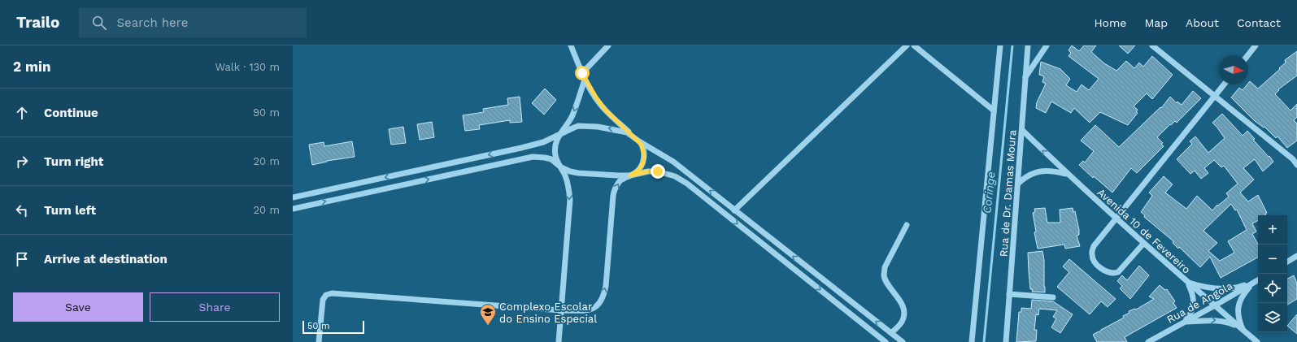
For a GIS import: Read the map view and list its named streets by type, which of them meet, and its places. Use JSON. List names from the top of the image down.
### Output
{
  "streets": {
    "street": ["Rua de Dr. Damas Moura", "Avenida 10 de Fevereiro", "Rua de Angola"]
  },
  "crossings": [
    ["Rua de Dr. Damas Moura", "Avenida 10 de Fevereiro"],
    ["Avenida 10 de Fevereiro", "Rua de Angola"]
  ],
  "water": ["Coringe"],
  "places": {
    "school or university": ["Complexo Escolar do Ensino Especial"]
  },
  "scale_bar": "50 m",
  "north": "right",
  "page": {
    "header": "Trailo",
    "search": "Search here",
    "nav": [
      "Home",
      "Map",
      "About",
      "Contact"
    ],
    "heading": ["2 min", "Walk · 130 m"],
    "list": [
      ["Continue", "90 m"],
      ["Turn right", "20 m"],
      ["Turn left", "20 m"],
      "Arrive at destination"
    ],
    "map_buttons": ["+", "−"],
    "buttons": ["Save", "Share"],
    "scale": "50 m"
  }
}
